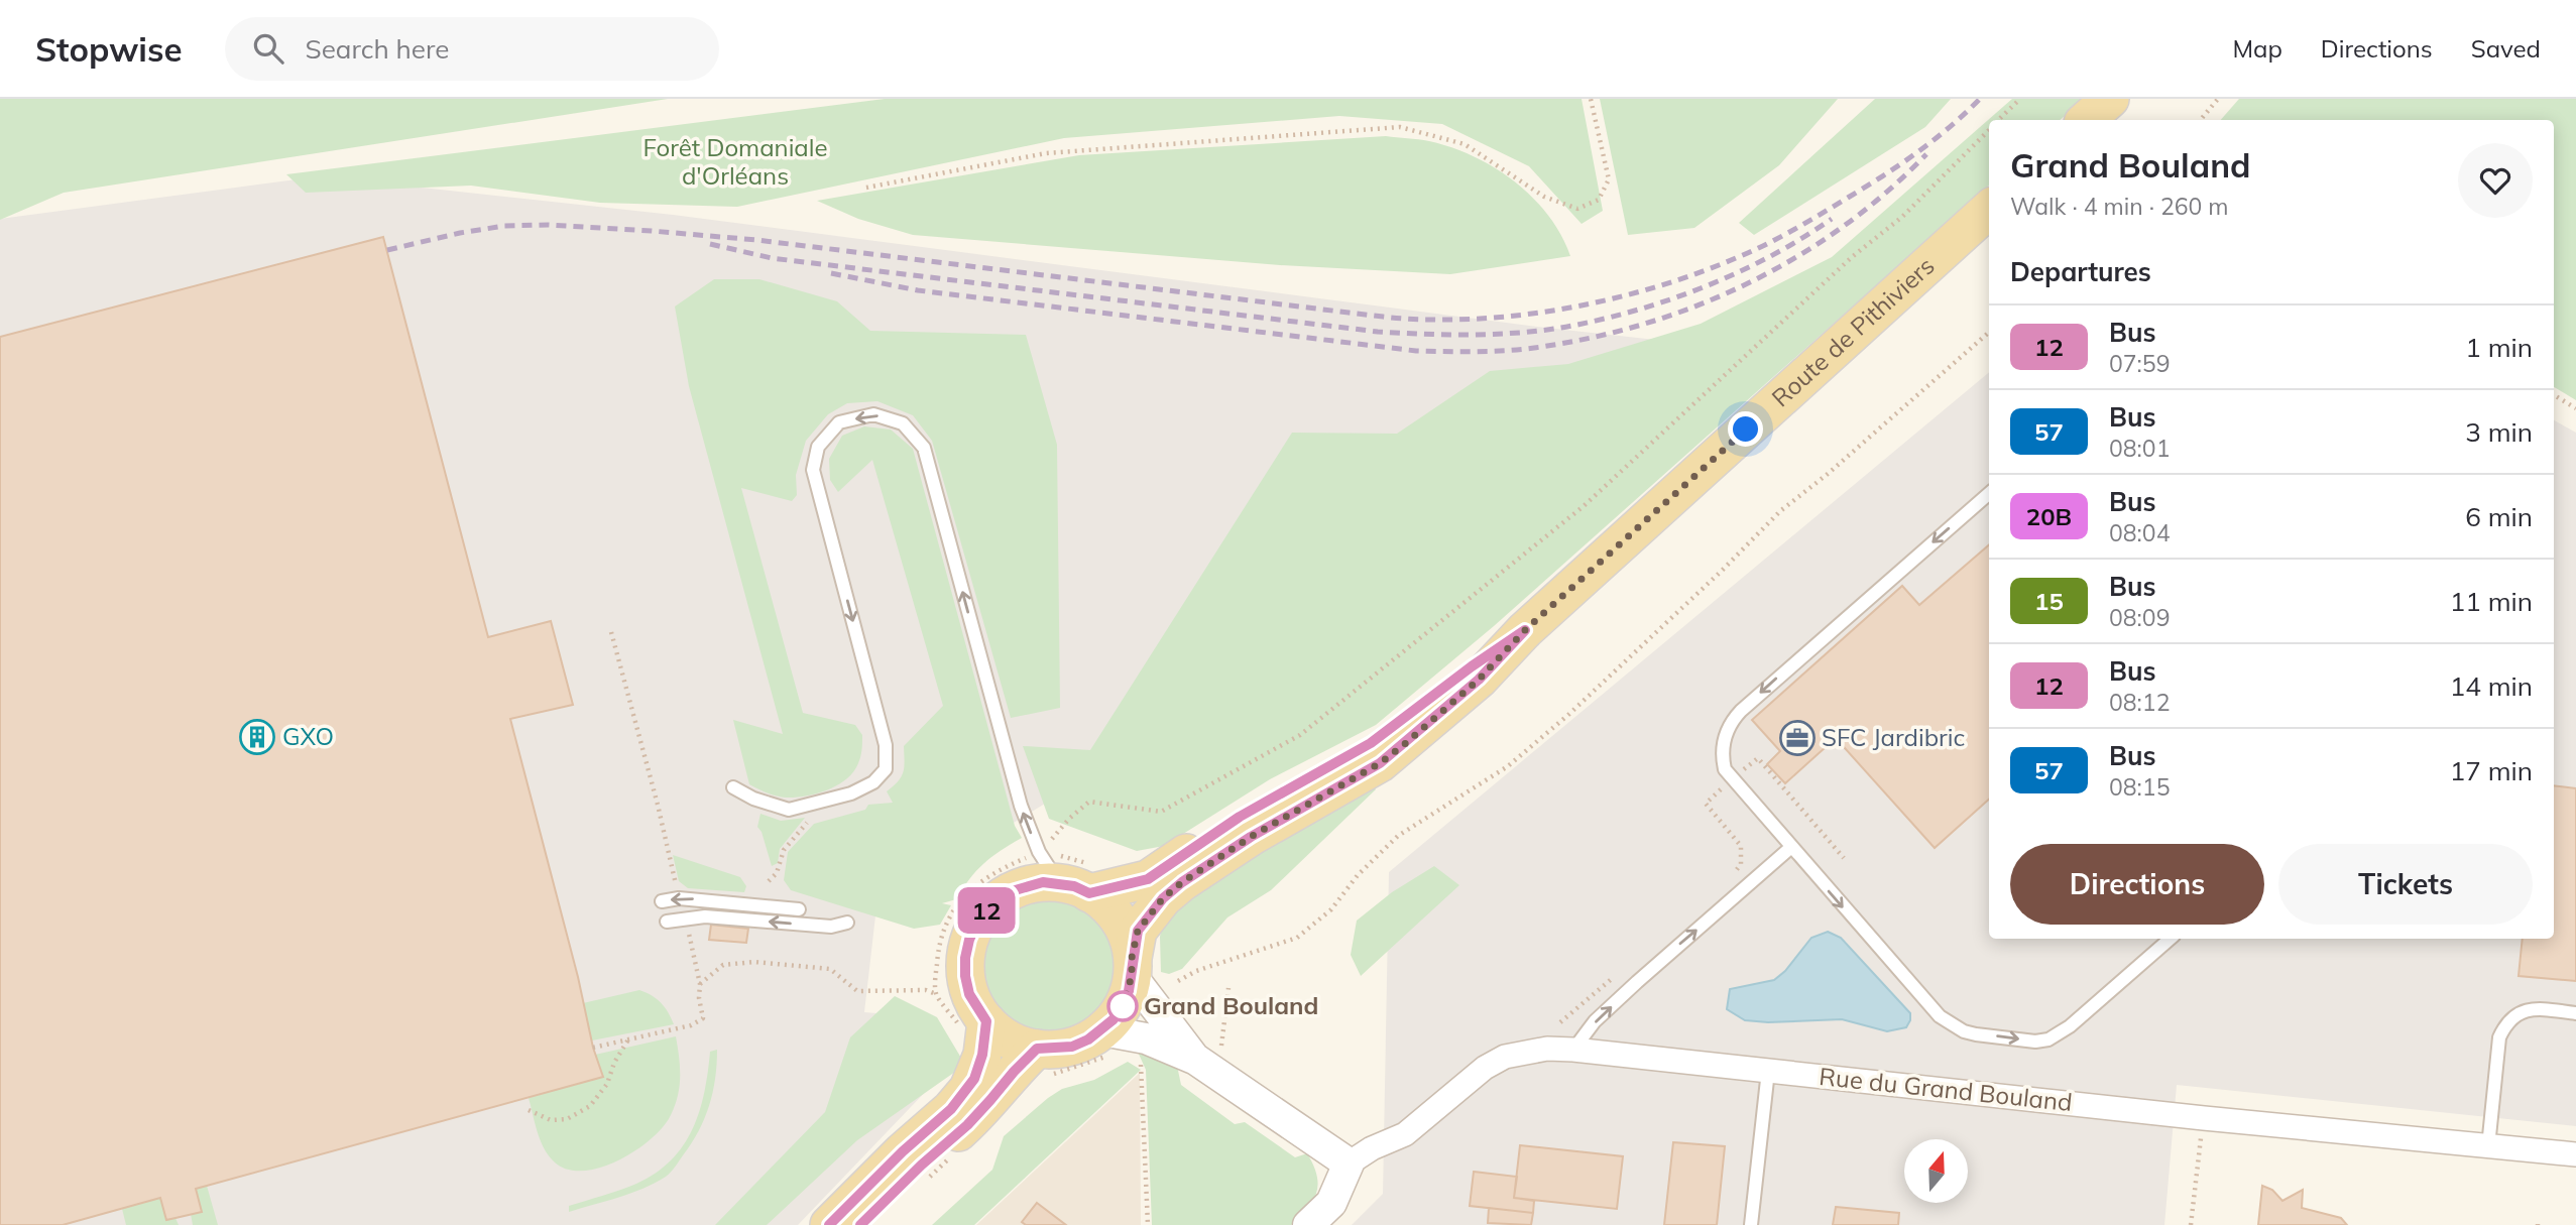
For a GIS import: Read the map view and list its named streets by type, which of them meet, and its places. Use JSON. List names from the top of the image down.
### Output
{
  "streets": {
    "main road": ["Route de Pithiviers"],
    "street": ["Rue du Grand Bouland"]
  },
  "parks": ["Forêt Domaniale d'Orléans"],
  "places": {
    "building": ["GXO"],
    "office": ["SFC Jardibric"],
    "other": ["Grand Bouland"]
  },
  "lines": ["bus line 12"],
  "north": "top",
  "page": {
    "header": "Stopwise",
    "search": "Search here",
    "nav": ["Map", "Directions", "Saved"],
    "on_map": "12",
    "heading": [
      ["Grand Bouland", "Walk · 4 min · 260 m"],
      "Departures"
    ],
    "list": [
      {
        "mark": "12",
        "name": "Bus",
        "note": "07:59",
        "value": "1 min"
      },
      {
        "mark": "57",
        "name": "Bus",
        "note": "08:01",
        "value": "3 min"
      },
      {
        "mark": "20B",
        "name": "Bus",
        "note": "08:04",
        "value": "6 min"
      },
      {
        "mark": "15",
        "name": "Bus",
        "note": "08:09",
        "value": "11 min"
      },
      {
        "mark": "12",
        "name": "Bus",
        "note": "08:12",
        "value": "14 min"
      },
      {
        "mark": "57",
        "name": "Bus",
        "note": "08:15",
        "value": "17 min"
      }
    ],
    "buttons": ["Directions", "Tickets"]
  }
}
